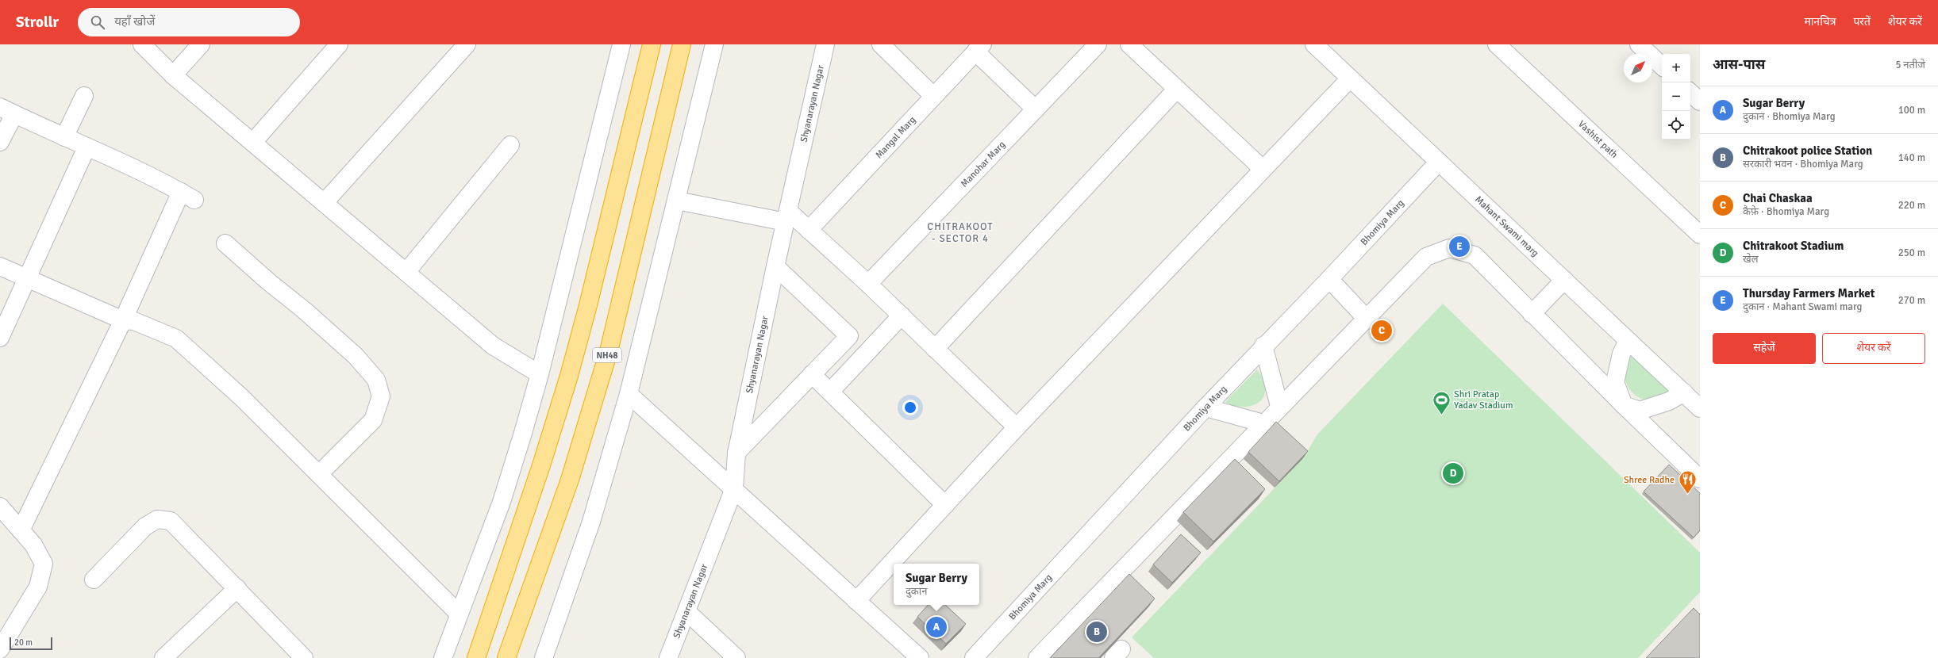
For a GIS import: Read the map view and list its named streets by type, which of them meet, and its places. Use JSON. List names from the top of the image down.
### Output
{
  "streets": {
    "highway": ["NH48"],
    "street": [
      "Shyanarayan Nagar",
      "Mangal Marg",
      "Vashist path",
      "Manohar Marg",
      "Bhomiya Marg",
      "Mahant Swami marg"
    ]
  },
  "crossings": [
    ["Bhomiya Marg", "Mahant Swami marg"]
  ],
  "districts": ["CHITRAKOOT - SECTOR 4"],
  "places": {
    "sports": ["Shri Pratap Yadav Stadium"],
    "restaurant": ["Shree Radhe"]
  },
  "scale_bar": "20 m",
  "north": "top right",
  "page": {
    "header": "Strollr",
    "search": "यहाँ खोजें",
    "nav": ["मानचित्र", "परतें", "शेयर करें"],
    "heading": ["आस-पास", "5 नतीजे"],
    "map_buttons": ["+", "−"],
    "list": [
      {
        "mark": "A",
        "name": "Sugar Berry",
        "note": "दुकान · Bhomiya Marg",
        "value": "100 m"
      },
      {
        "mark": "B",
        "name": "Chitrakoot police Station",
        "note": "सरकारी भवन · Bhomiya Marg",
        "value": "140 m"
      },
      {
        "mark": "C",
        "name": "Chai Chaskaa",
        "note": "कैफ़े · Bhomiya Marg",
        "value": "220 m"
      },
      {
        "mark": "D",
        "name": "Chitrakoot Stadium",
        "note": "खेल",
        "value": "250 m"
      },
      {
        "mark": "E",
        "name": "Thursday Farmers Market",
        "note": "दुकान · Mahant Swami marg",
        "value": "270 m"
      }
    ],
    "pins": [
      "E",
      "C",
      "D",
      "A",
      "B"
    ],
    "buttons": ["सहेजें", "शेयर करें"],
    "popup": ["Sugar Berry", "दुकान"],
    "scale": "20 m"
  }
}
